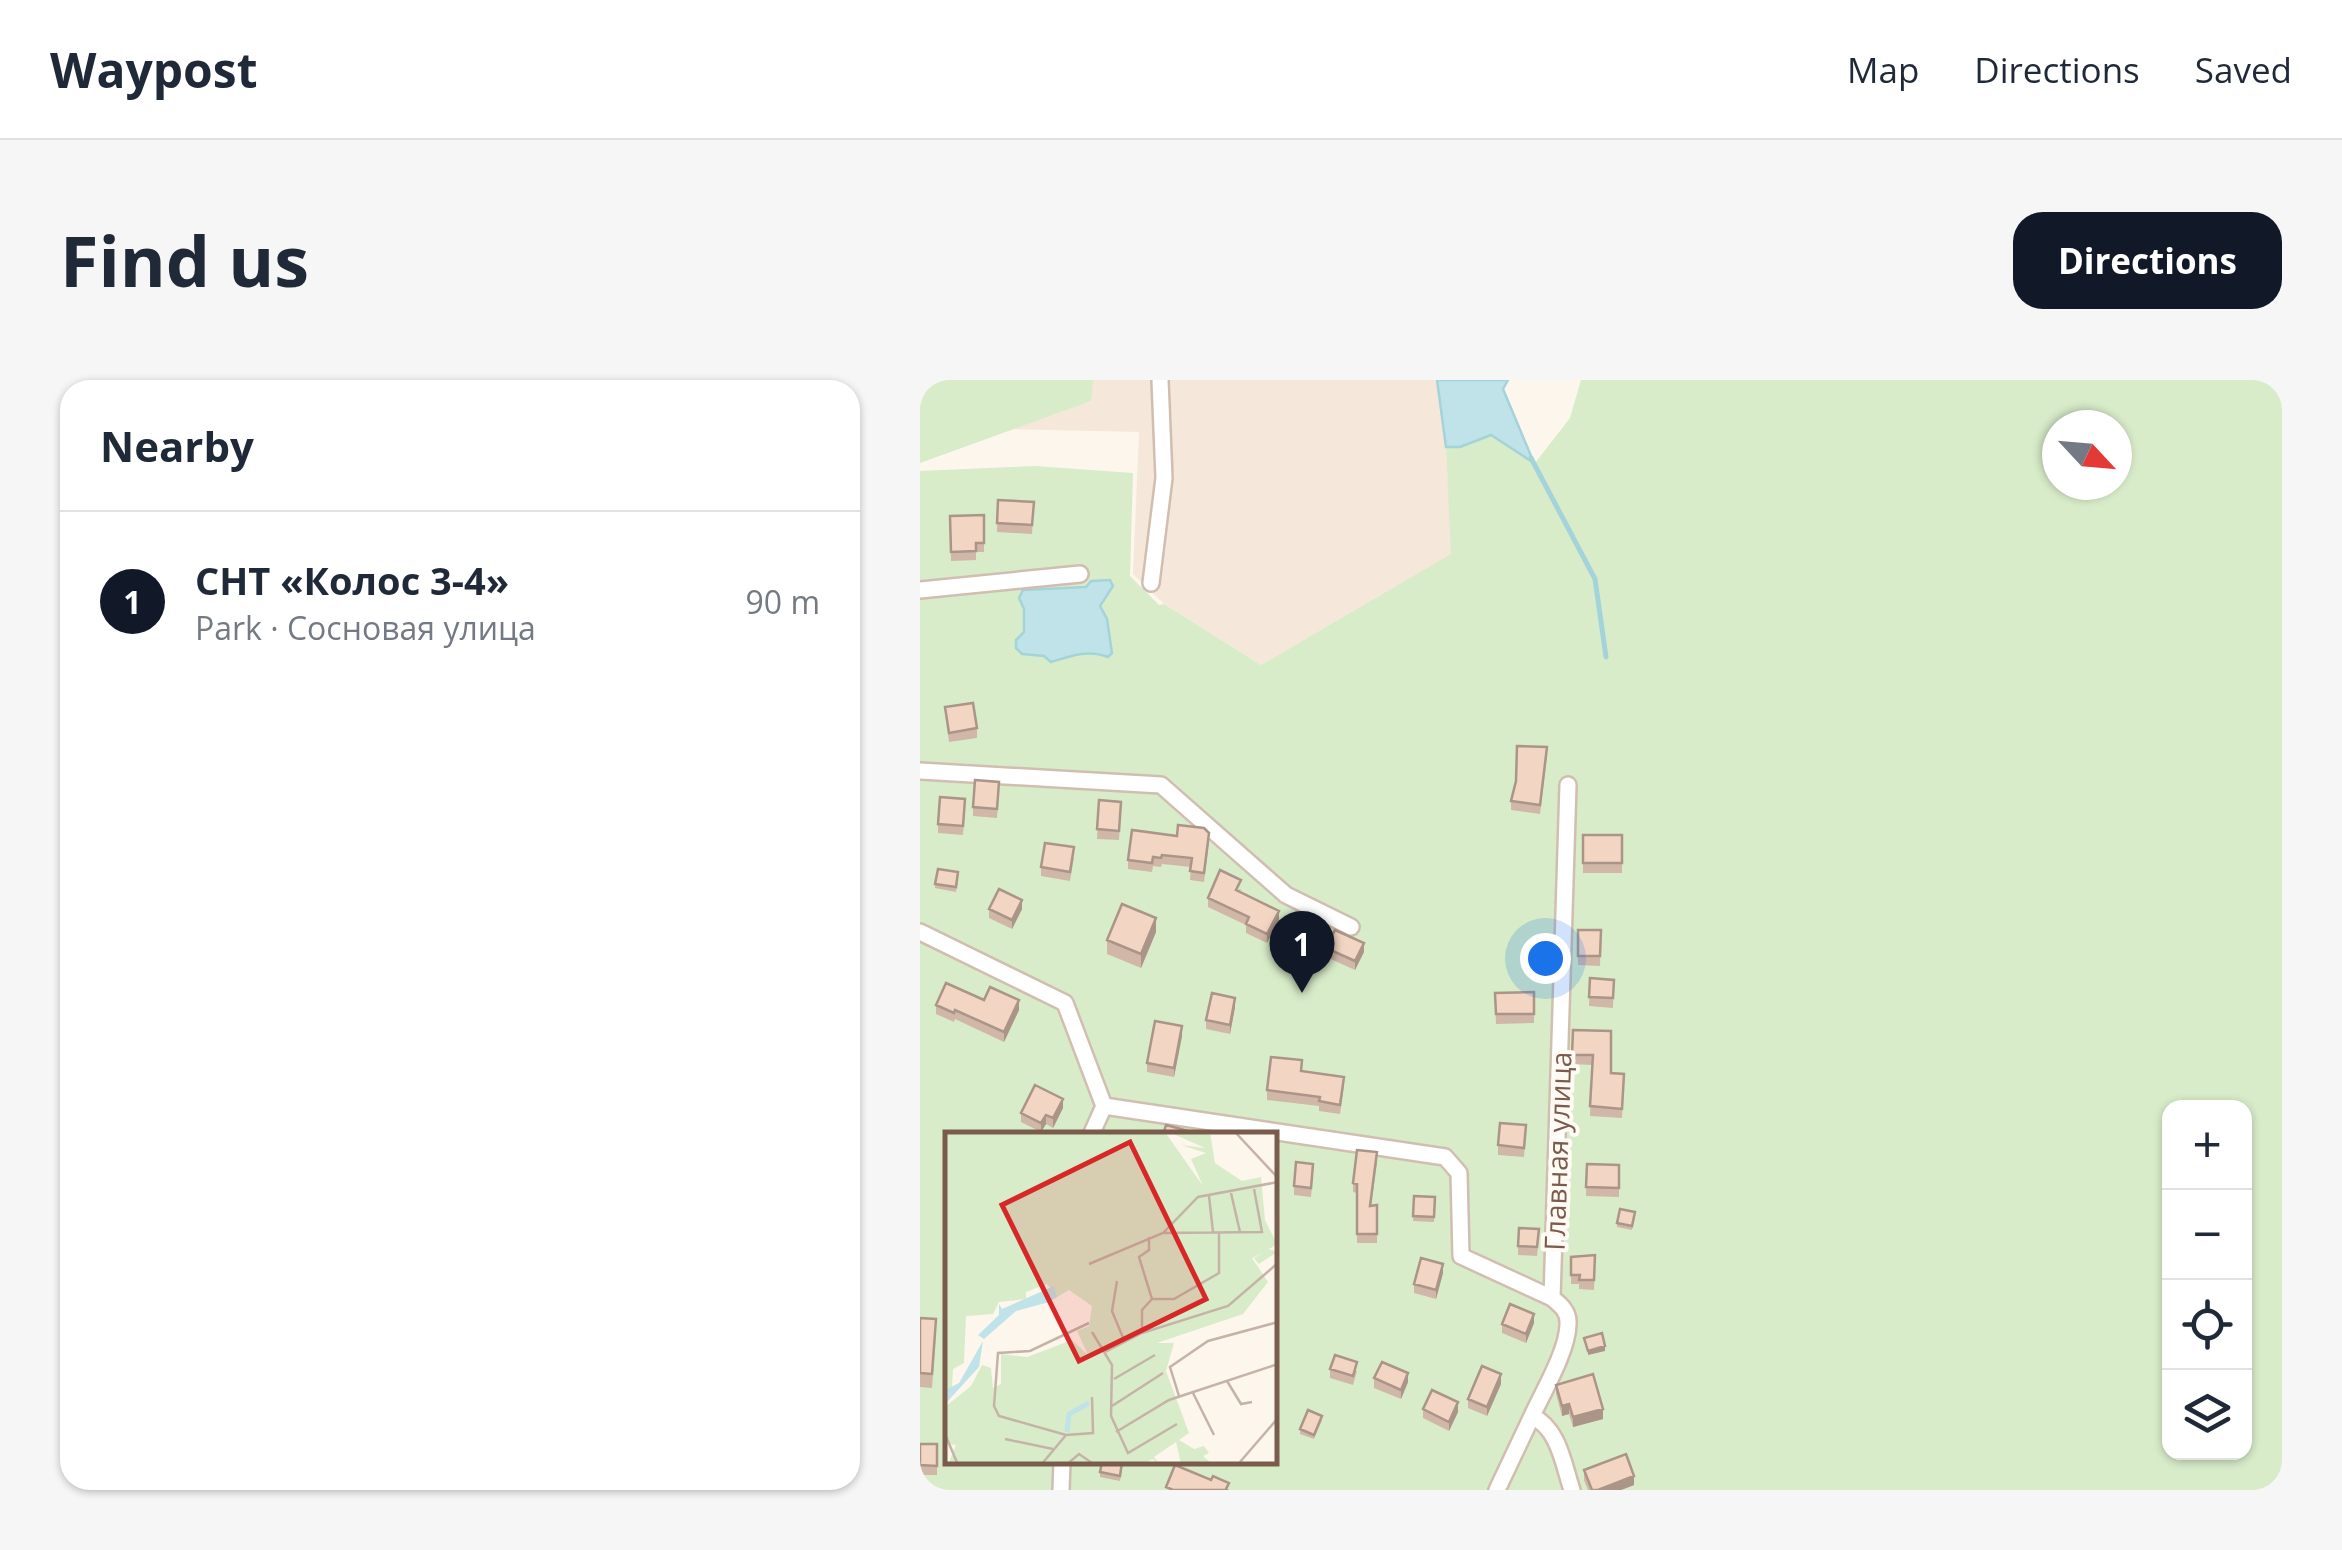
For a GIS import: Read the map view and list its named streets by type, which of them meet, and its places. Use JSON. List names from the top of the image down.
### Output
{
  "streets": {
    "street": ["Главная улица"]
  },
  "north": "bottom right",
  "page": {
    "header": "Waypost",
    "nav": ["Map", "Directions", "Saved"],
    "title": "Find us",
    "buttons": "Directions",
    "heading": "Nearby",
    "list": [
      {
        "mark": "1",
        "name": "СНТ «Колос 3-4»",
        "note": "Park · Сосновая улица",
        "value": "90 m"
      }
    ],
    "pins": "1",
    "map_buttons": ["+", "−"]
  }
}
